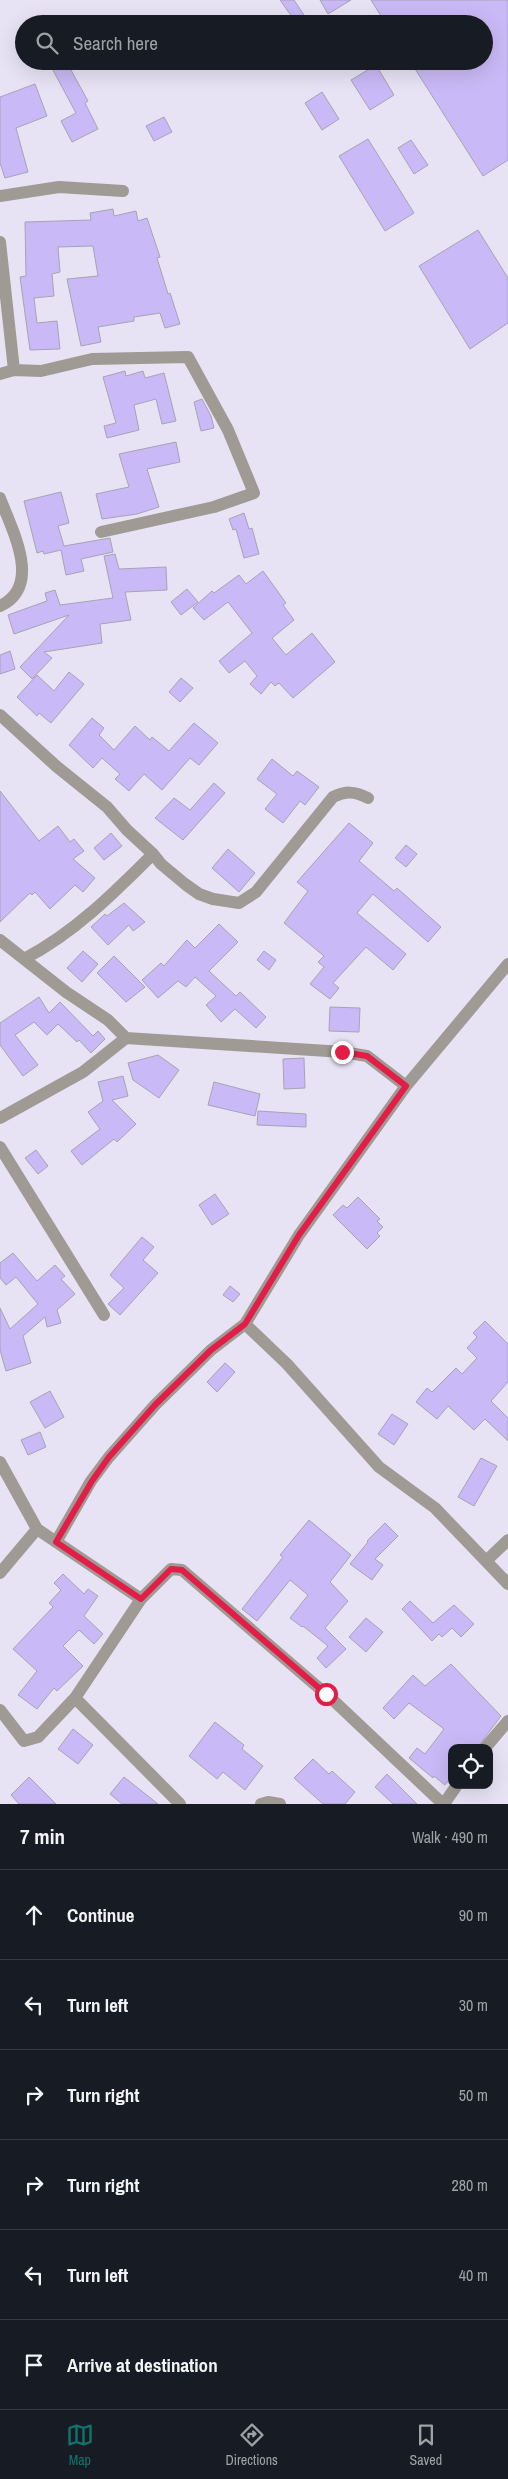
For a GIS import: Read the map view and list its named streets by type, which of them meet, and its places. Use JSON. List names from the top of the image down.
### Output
{
  "page": {
    "search": "Search here",
    "heading": ["7 min", "Walk · 490 m"],
    "list": [
      ["Continue", "90 m"],
      ["Turn left", "30 m"],
      ["Turn right", "50 m"],
      ["Turn right", "280 m"],
      ["Turn left", "40 m"],
      "Arrive at destination"
    ],
    "nav": ["Map", "Directions", "Saved"]
  }
}
